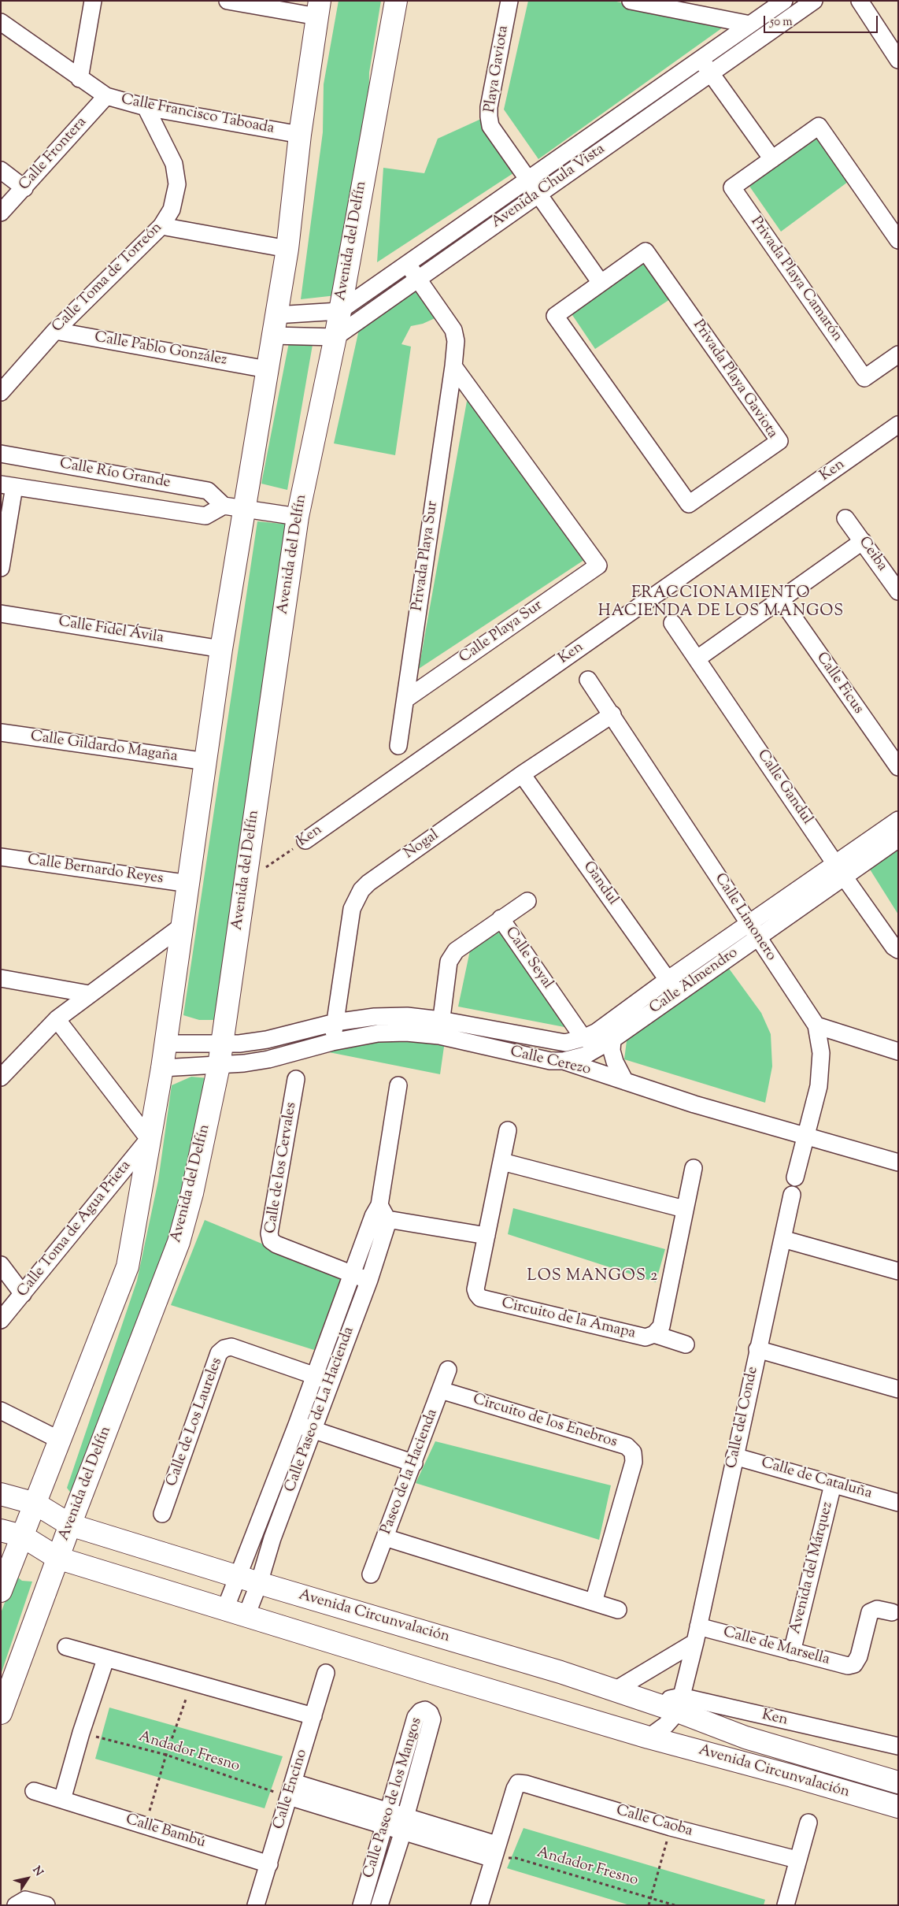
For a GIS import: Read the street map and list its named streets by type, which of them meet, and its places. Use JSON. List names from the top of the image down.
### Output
{
  "streets": {
    "street": [
      "Playa Gaviota",
      "Calle Francisco Taboada",
      "Calle Frontera",
      "Avenida Chula Vista",
      "Avenida del Delfín",
      "Calle Toma de Torreón",
      "Privada Playa Camarón",
      "Calle Pablo González",
      "Privada Playa Gaviota",
      "Ken",
      "Calle Río Grande",
      "Ceiba",
      "Privada Playa Sur",
      "Calle Fidel Ávila",
      "Calle Playa Sur",
      "Calle Ficus",
      "Calle Gildardo Magaña",
      "Calle Gandul",
      "Nogal",
      "Calle Bernardo Reyes",
      "Gandul",
      "Calle Limonero",
      "Calle Seyal",
      "Calle Almendro",
      "Calle Cerezo",
      "Calle de los Cervales",
      "Calle Toma de Agua Prieta",
      "Circuito de la Amapa",
      "Calle Paseo de La Hacienda",
      "Calle del Conde",
      "Circuito de los Enebros",
      "Calle de Los Laureles",
      "Paseo de la Hacienda",
      "Calle de Cataluña",
      "Avenida del Márquez",
      "Avenida Circunvalación",
      "Calle de Marsella",
      "Calle Encino",
      "Calle Paseo de los Mangos",
      "Calle Caoba",
      "Calle Bambú"
    ],
    "path": ["Andador Fresno"]
  },
  "crossings": [
    ["Playa Gaviota", "Avenida Chula Vista"],
    ["Calle Francisco Taboada", "Calle Frontera"],
    ["Calle Francisco Taboada", "Calle Toma de Torreón"],
    ["Avenida Chula Vista", "Avenida del Delfín"],
    ["Avenida Chula Vista", "Privada Playa Sur"],
    ["Avenida del Delfín", "Ken"],
    ["Avenida del Delfín", "Calle Cerezo"],
    ["Avenida del Delfín", "Avenida Circunvalación"],
    ["Calle Toma de Torreón", "Calle Pablo González"],
    ["Ken", "Avenida Circunvalación"],
    ["Privada Playa Sur", "Calle Playa Sur"],
    ["Calle Gandul", "Calle Almendro"],
    ["Nogal", "Gandul"],
    ["Nogal", "Calle Limonero"],
    ["Nogal", "Calle Cerezo"],
    ["Gandul", "Calle Almendro"],
    ["Calle Limonero", "Calle Almendro"],
    ["Calle Limonero", "Calle Cerezo"],
    ["Calle Seyal", "Calle Almendro"],
    ["Calle Seyal", "Calle Cerezo"],
    ["Calle Almendro", "Calle Cerezo"],
    ["Calle de los Cervales", "Calle Paseo de La Hacienda"],
    ["Calle Paseo de La Hacienda", "Calle de Los Laureles"],
    ["Calle Paseo de La Hacienda", "Avenida Circunvalación"],
    ["Calle del Conde", "Calle de Cataluña"],
    ["Calle del Conde", "Calle de Marsella"],
    ["Circuito de los Enebros", "Paseo de la Hacienda"],
    ["Calle de Cataluña", "Avenida del Márquez"],
    ["Avenida del Márquez", "Calle de Marsella"],
    ["Andador Fresno", "Calle Encino"],
    ["Andador Fresno", "Calle Caoba"],
    ["Calle Encino", "Calle Bambú"]
  ],
  "districts": ["FRACCIONAMIENTO HACIENDA DE LOS MANGOS", "LOS MANGOS 2"],
  "scale_bar": "50 m",
  "north": "top right"
}
